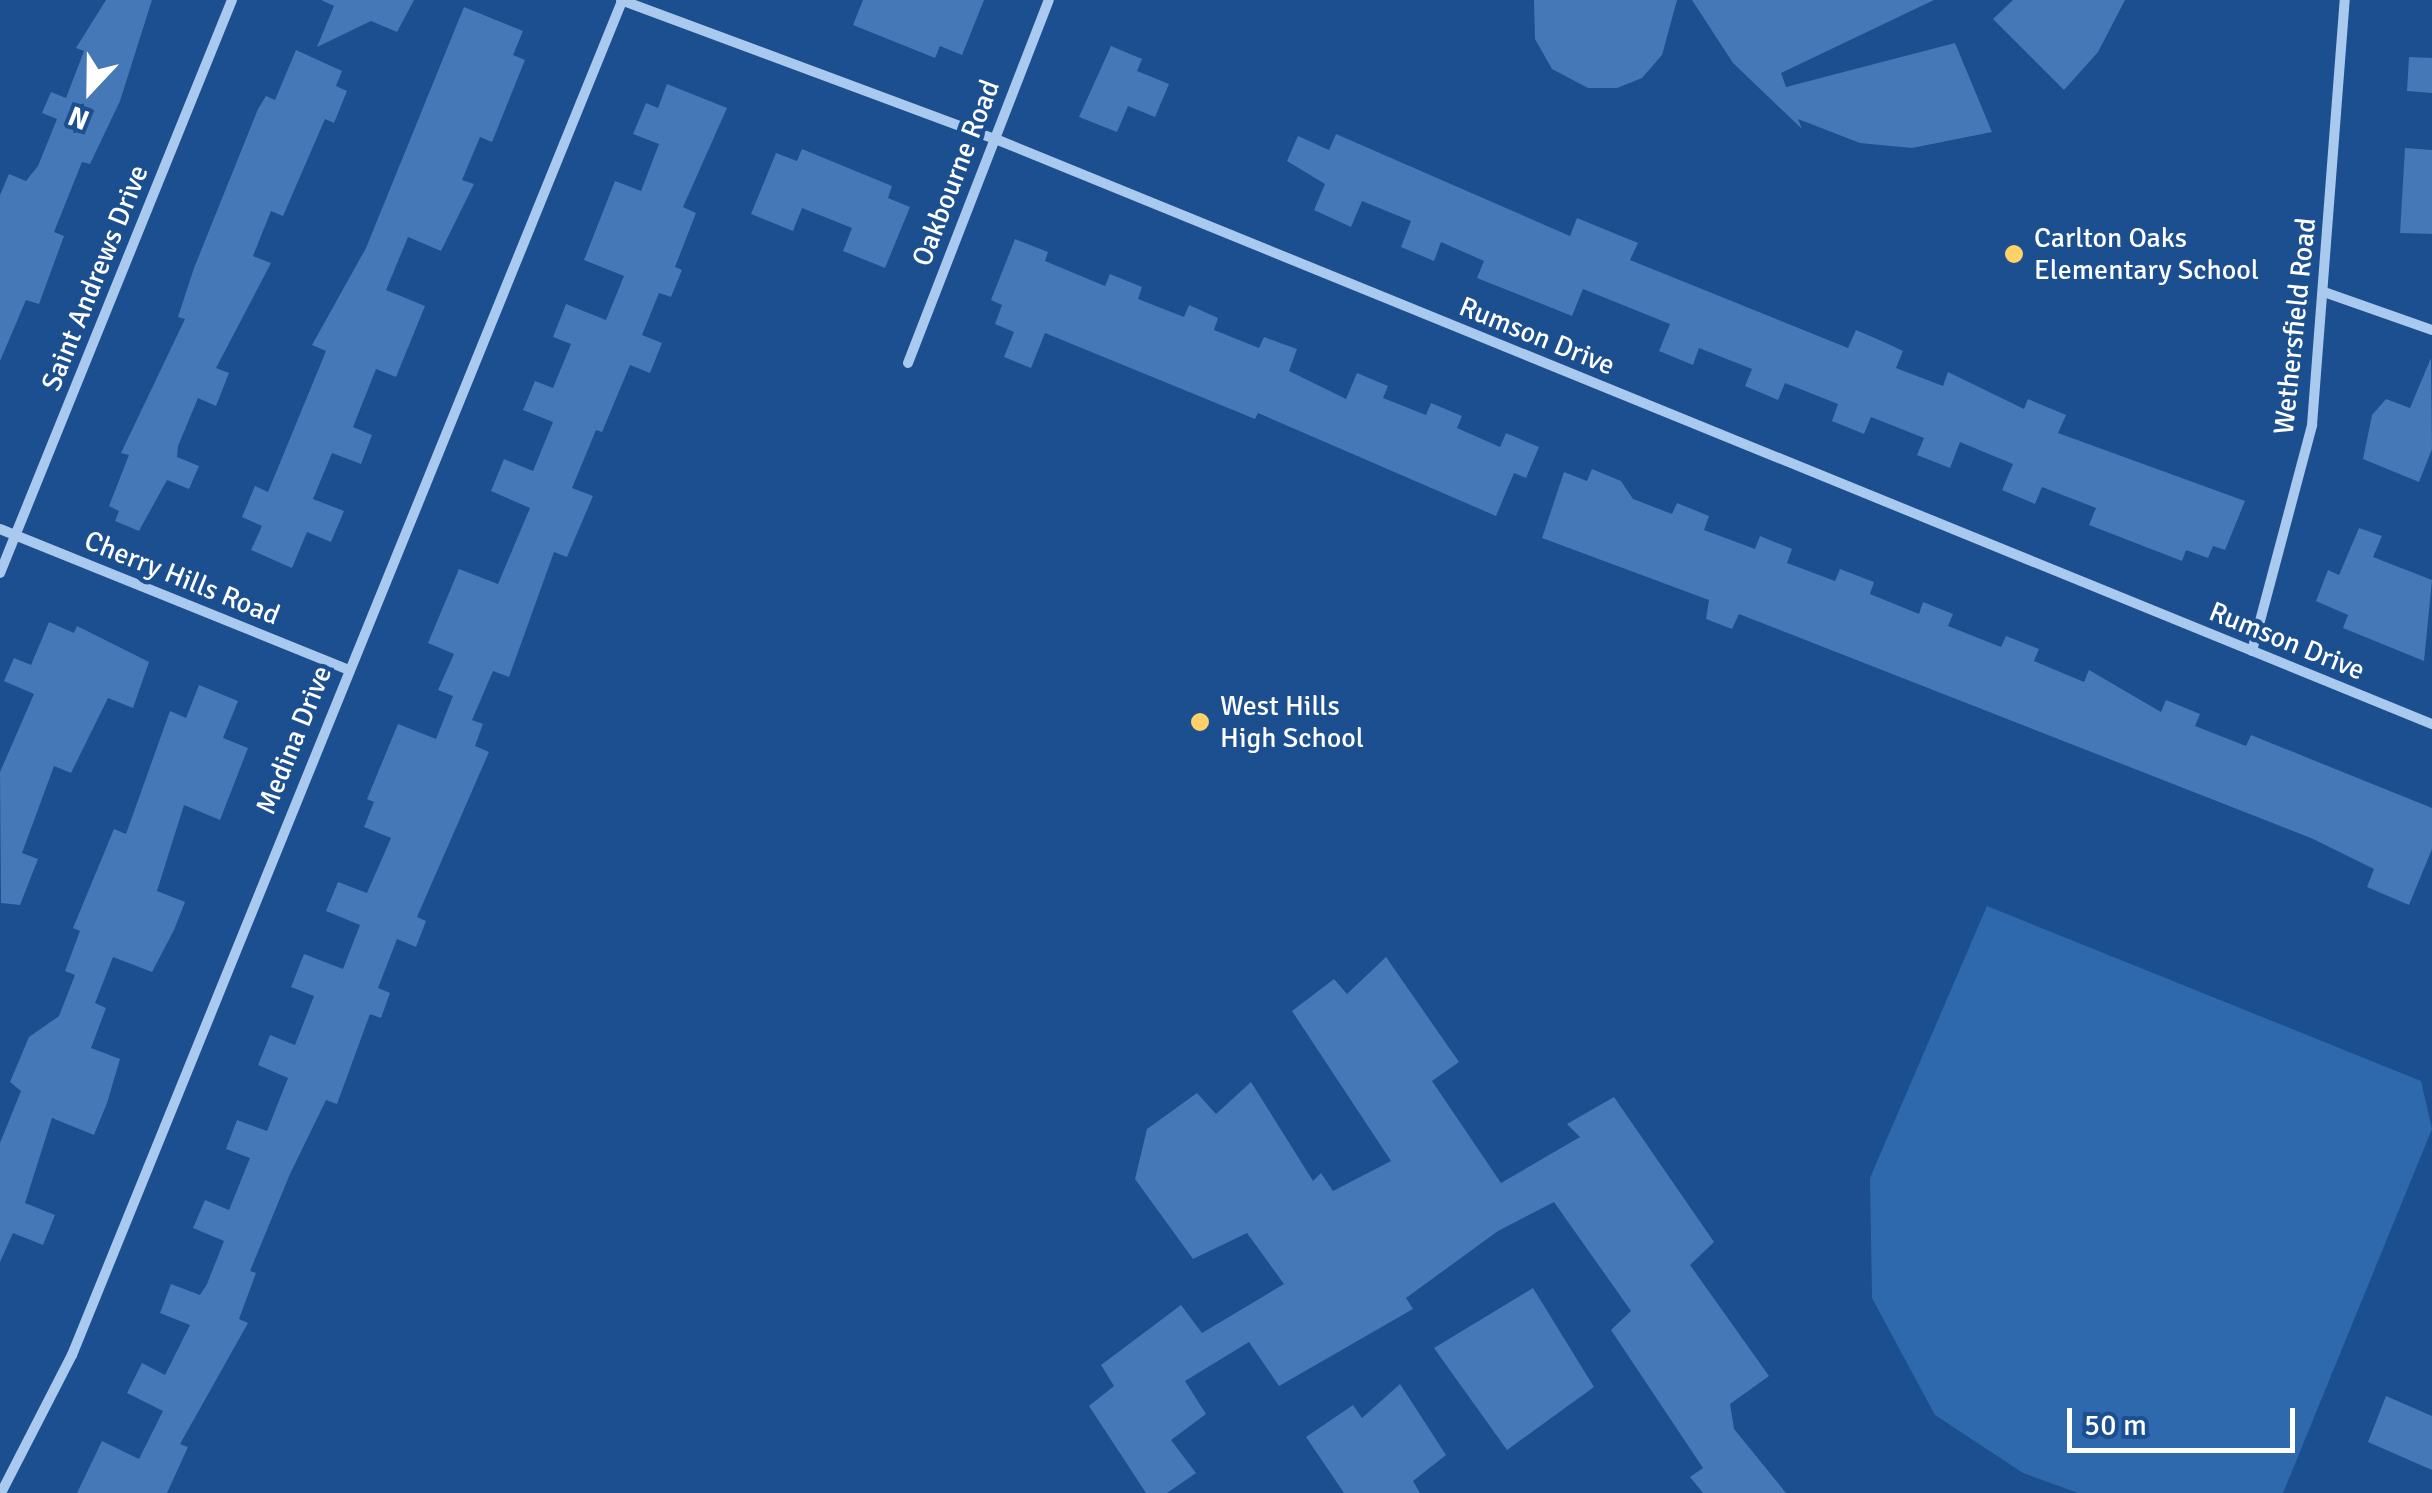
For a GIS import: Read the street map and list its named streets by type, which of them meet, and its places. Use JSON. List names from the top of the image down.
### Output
{
  "streets": {
    "street": [
      "Oakbourne Road",
      "Saint Andrews Drive",
      "Wethersfield Road",
      "Rumson Drive",
      "Cherry Hills Road",
      "Medina Drive"
    ]
  },
  "crossings": [
    ["Oakbourne Road", "Rumson Drive"],
    ["Saint Andrews Drive", "Cherry Hills Road"],
    ["Wethersfield Road", "Rumson Drive"],
    ["Rumson Drive", "Medina Drive"],
    ["Cherry Hills Road", "Medina Drive"]
  ],
  "places": ["Carlton Oaks Elementary School", "West Hills High School"],
  "scale_bar": "50 m",
  "north": "bottom"
}
